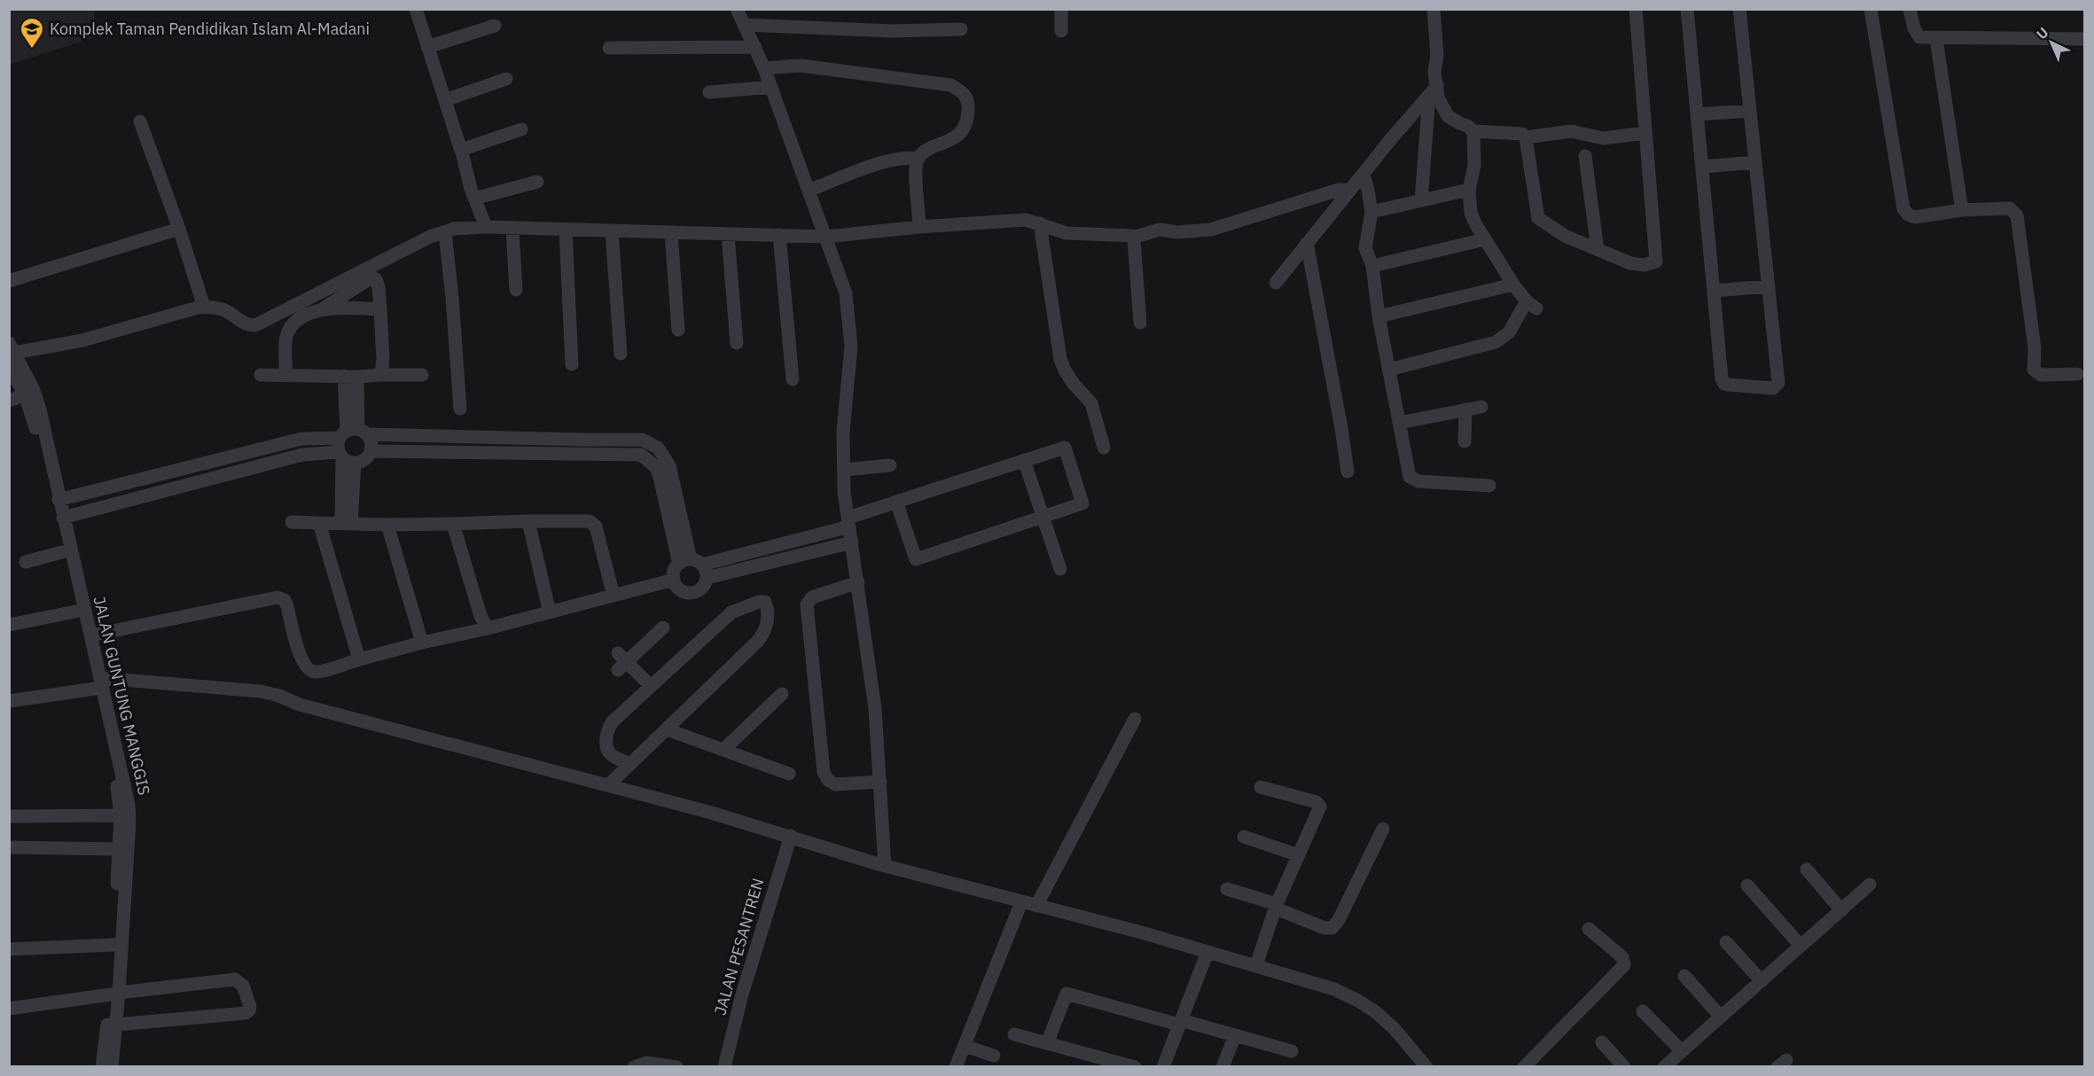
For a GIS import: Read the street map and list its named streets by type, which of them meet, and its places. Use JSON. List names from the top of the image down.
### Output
{
  "streets": {
    "street": ["JALAN GUNTUNG MANGGIS", "JALAN PESANTREN"]
  },
  "places": {
    "school or university": ["Komplek Taman Pendidikan Islam Al-Madani"]
  },
  "north": "top left"
}
